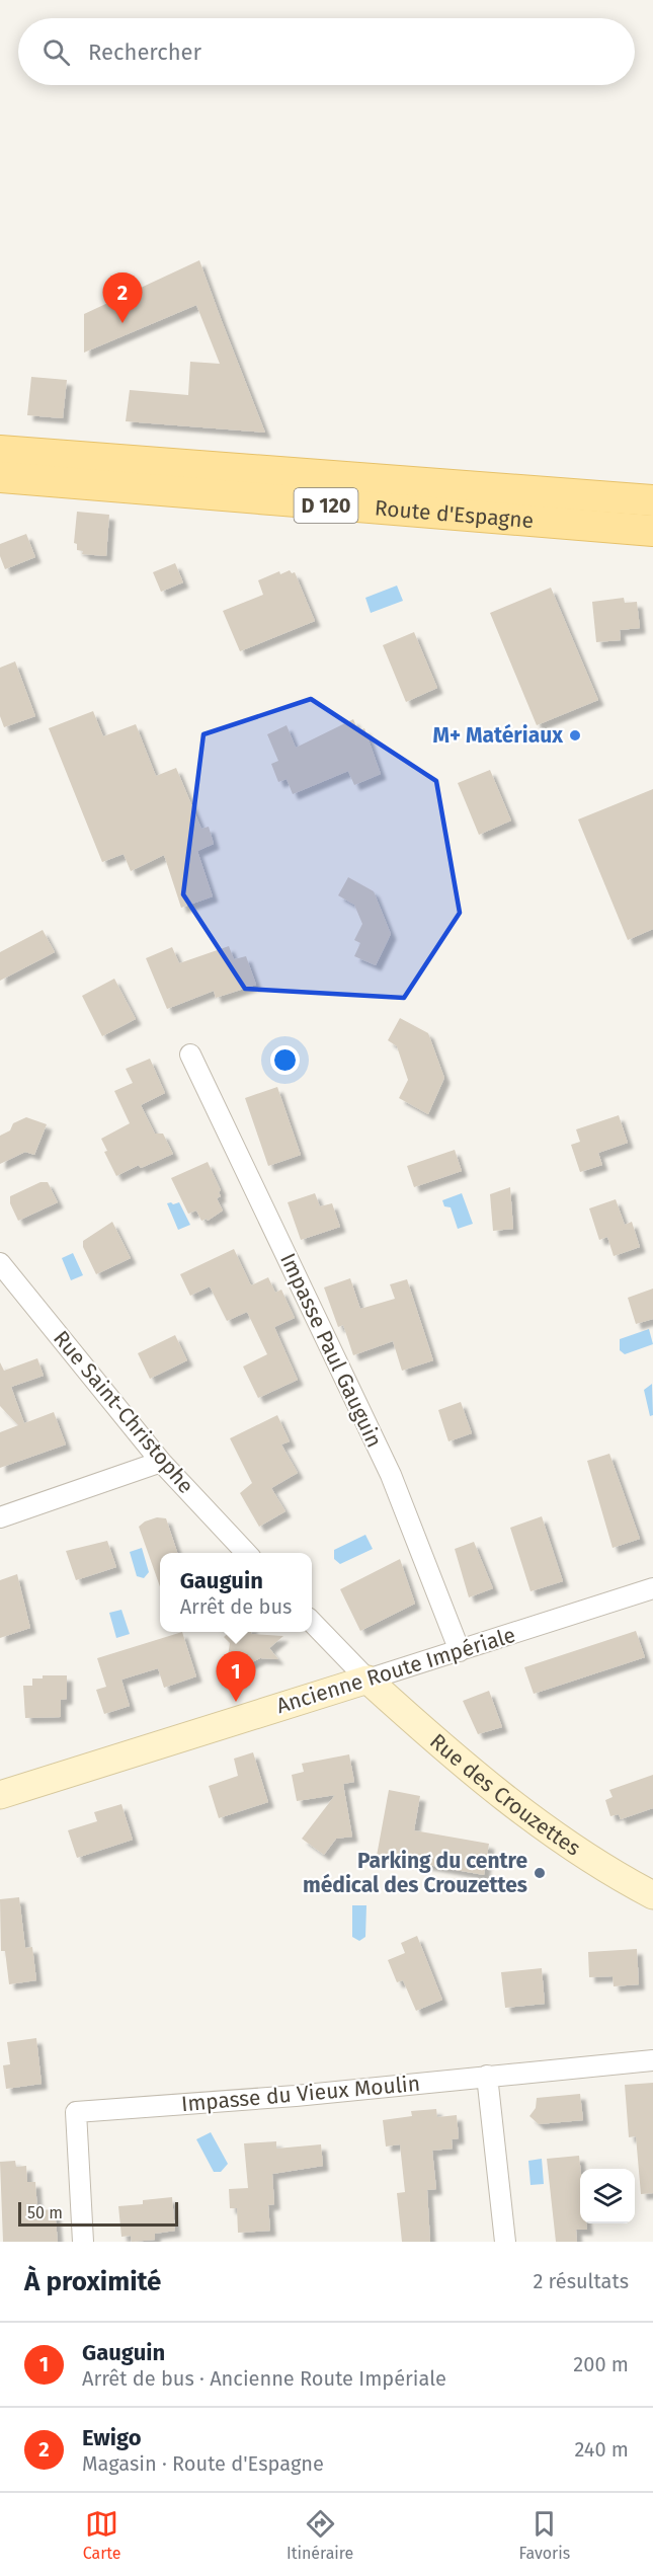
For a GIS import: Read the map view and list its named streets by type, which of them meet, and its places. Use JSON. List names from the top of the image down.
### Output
{
  "streets": {
    "main road": ["D 120", "Route d'Espagne"],
    "street": [
      "Impasse Paul Gauguin",
      "Rue Saint-Christophe",
      "Ancienne Route Impériale",
      "Rue des Crouzettes",
      "Impasse du Vieux Moulin"
    ]
  },
  "crossings": [
    ["Impasse Paul Gauguin", "Ancienne Route Impériale"],
    ["Ancienne Route Impériale", "Rue des Crouzettes"]
  ],
  "places": ["M+ Matériaux", "Parking du centre médical des Crouzettes"],
  "scale_bar": "50 m",
  "page": {
    "search": "Rechercher",
    "pins": ["2", "1"],
    "popup": ["Gauguin", "Arrêt de bus"],
    "scale": "50 m",
    "heading": ["À proximité", "2 résultats"],
    "list": [
      {
        "mark": "1",
        "name": "Gauguin",
        "note": "Arrêt de bus · Ancienne Route Impériale",
        "value": "200 m"
      },
      {
        "mark": "2",
        "name": "Ewigo",
        "note": "Magasin · Route d'Espagne",
        "value": "240 m"
      }
    ],
    "nav": ["Carte", "Itinéraire", "Favoris"]
  }
}
